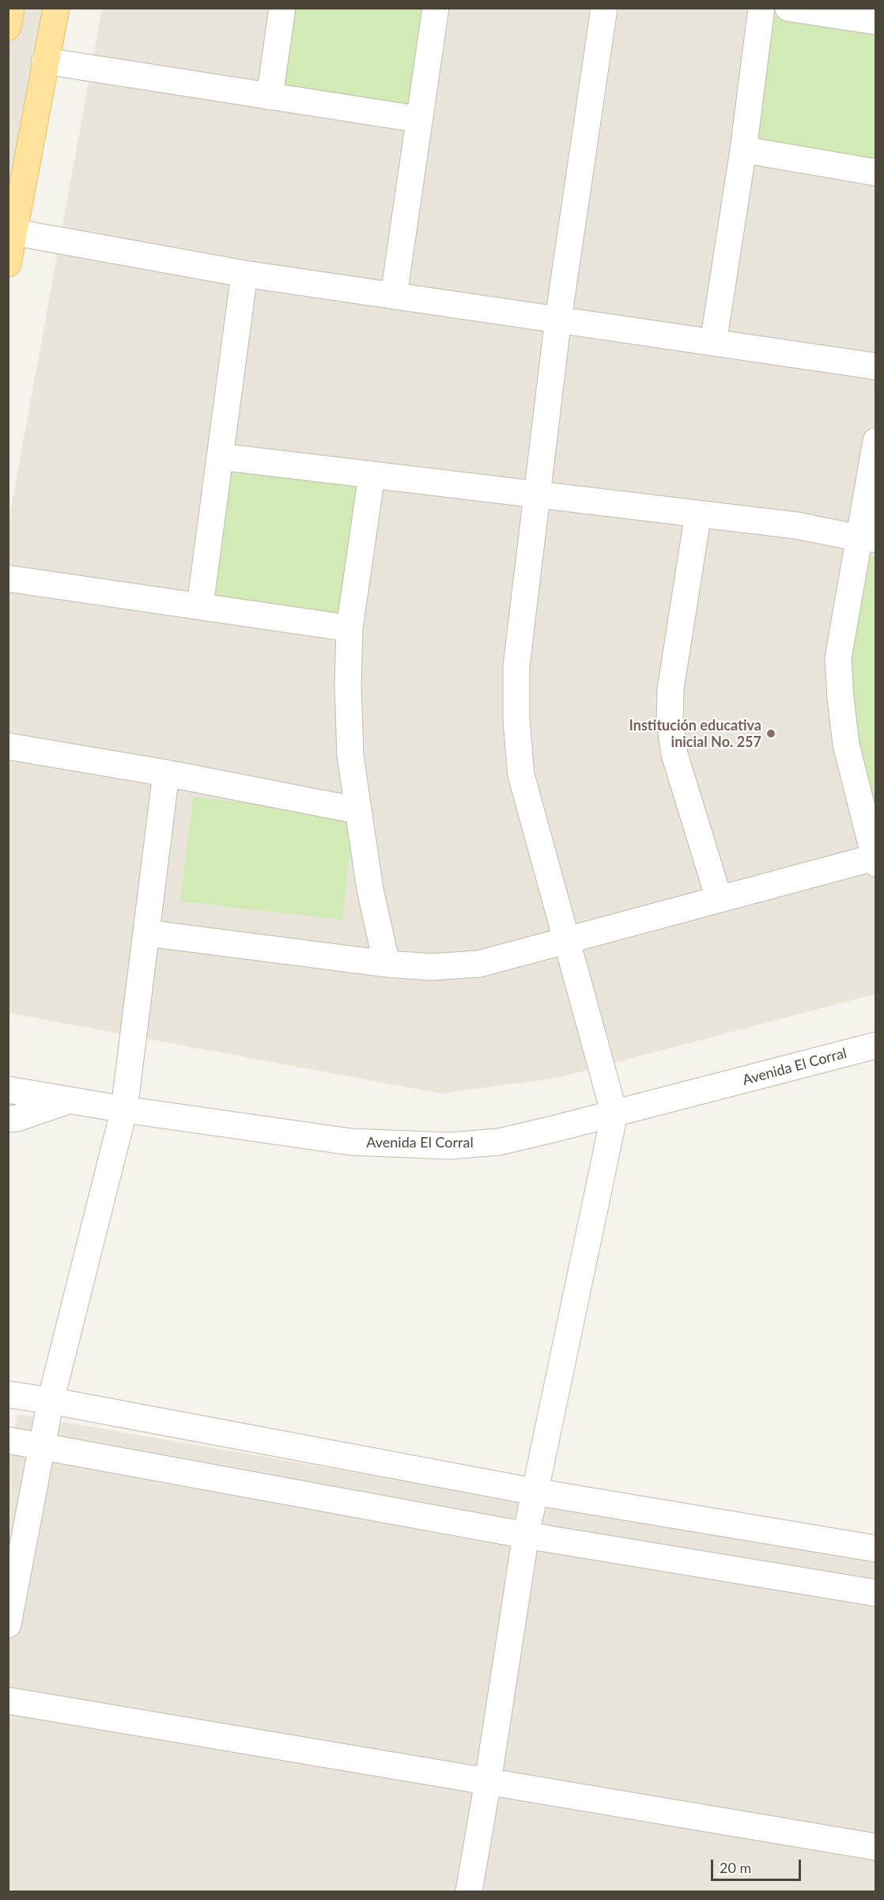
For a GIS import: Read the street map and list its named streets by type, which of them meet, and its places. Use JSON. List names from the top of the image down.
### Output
{
  "streets": {
    "street": ["Avenida El Corral"]
  },
  "places": ["Institución educativa inicial No. 257"],
  "scale_bar": "20 m"
}
